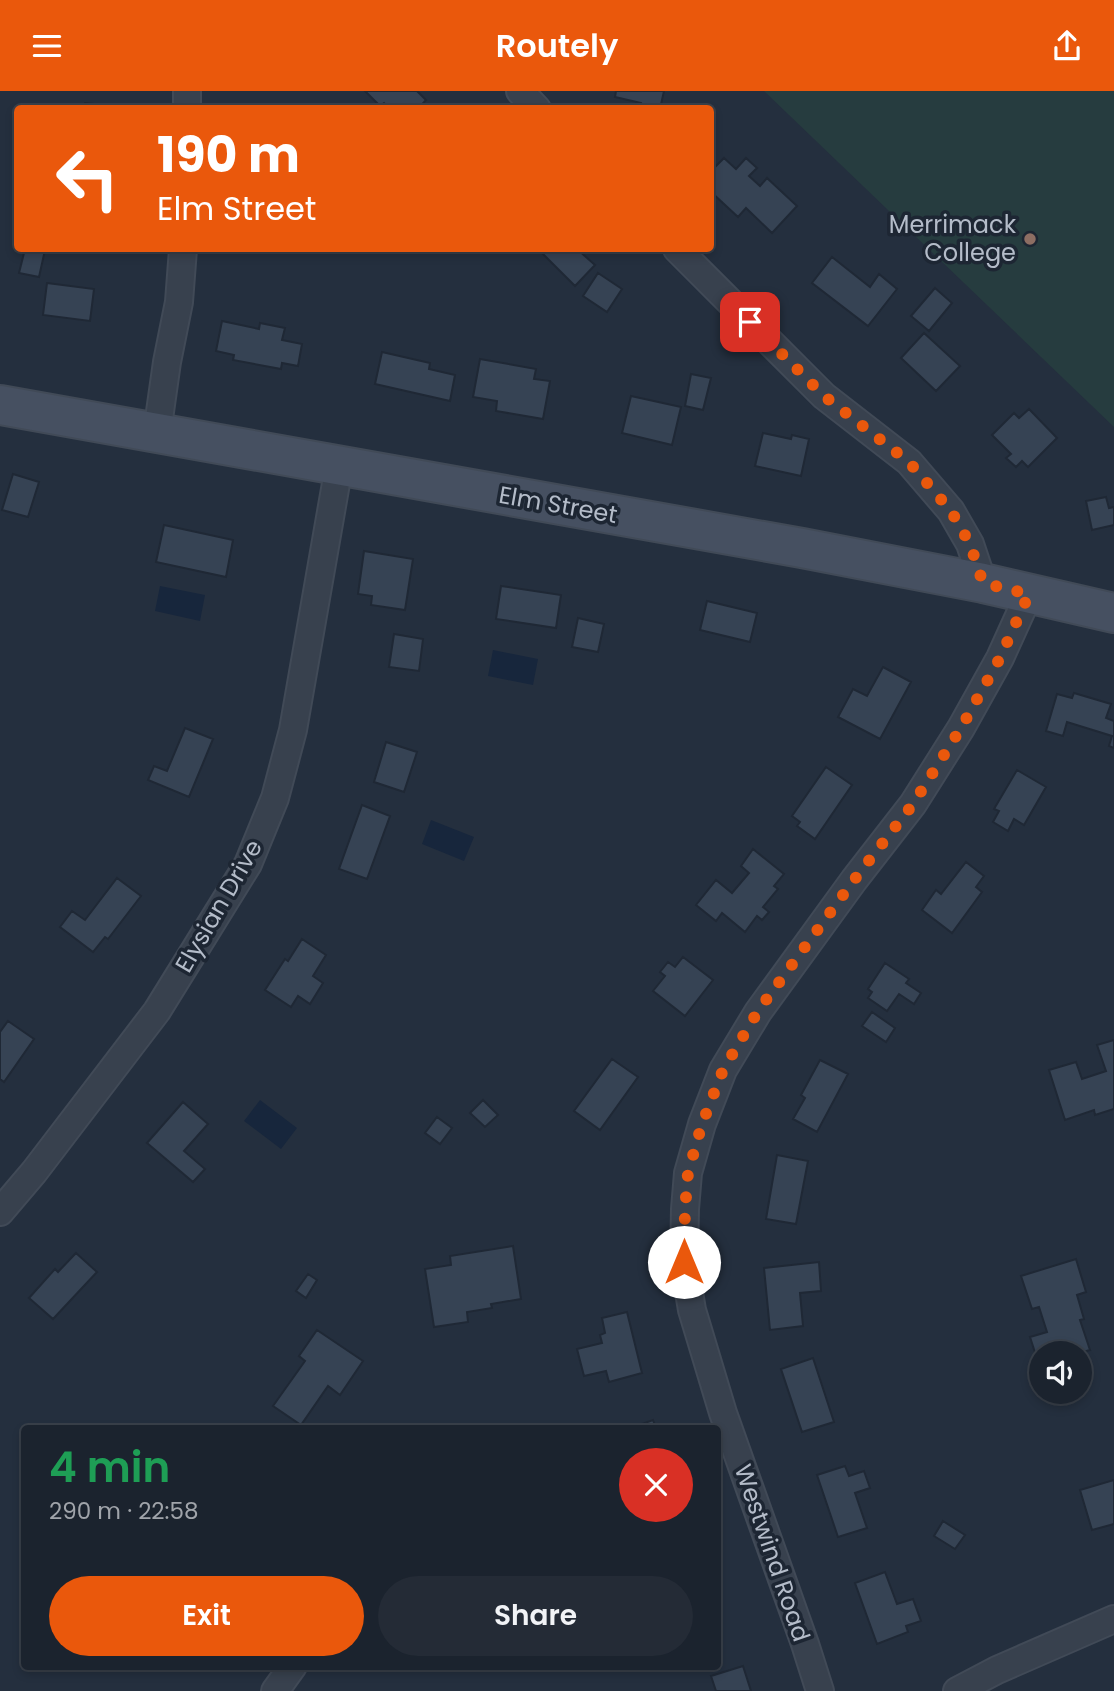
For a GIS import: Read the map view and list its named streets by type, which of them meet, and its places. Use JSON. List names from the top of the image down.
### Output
{
  "streets": {
    "main road": ["Elm Street"],
    "street": ["Elysian Drive", "Westwind Road"]
  },
  "crossings": [
    ["Elm Street", "Elysian Drive"],
    ["Elm Street", "Westwind Road"]
  ],
  "places": ["Merrimack College"],
  "page": {
    "header": "Routely",
    "turn": ["190 m", "Elm Street"],
    "heading": ["4 min", "290 m · 22:58"],
    "buttons": ["Exit", "Share"]
  }
}
